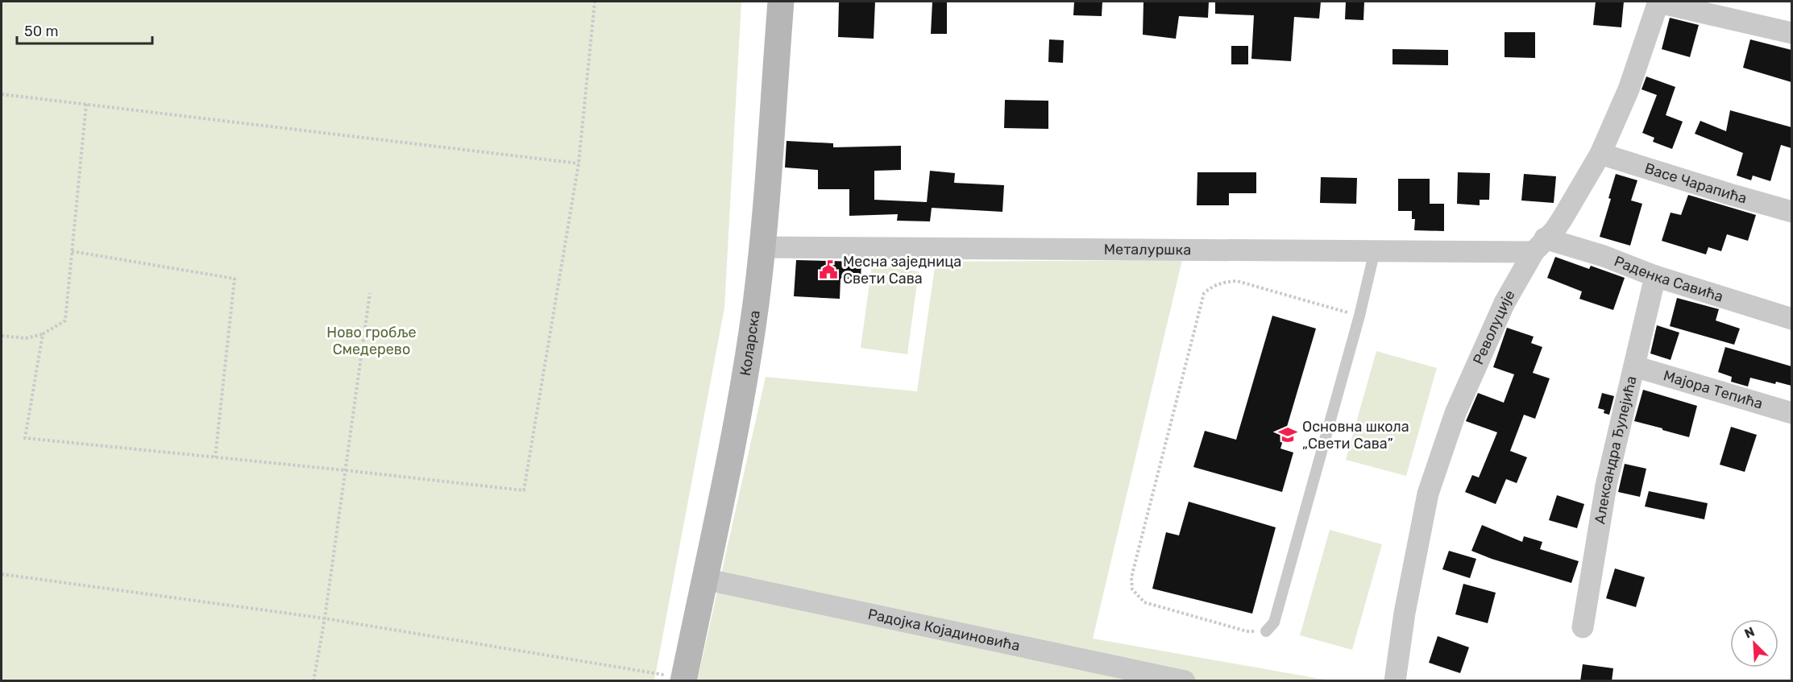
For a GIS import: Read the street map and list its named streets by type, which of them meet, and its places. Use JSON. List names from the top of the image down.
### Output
{
  "streets": {
    "main road": ["Коларска"],
    "street": [
      "Васе Чарапића",
      "Металуршка",
      "Раденка Савића",
      "Револуције",
      "Мајора Тепића",
      "Александра Ђулејића",
      "Радојка Којадиновића"
    ]
  },
  "crossings": [
    ["Васе Чарапића", "Револуције"],
    ["Металуршка", "Раденка Савића"],
    ["Металуршка", "Револуције"],
    ["Металуршка", "Коларска"],
    ["Раденка Савића", "Револуције"],
    ["Раденка Савића", "Александра Ђулејића"],
    ["Коларска", "Радојка Којадиновића"],
    ["Мајора Тепића", "Александра Ђулејића"]
  ],
  "parks": ["Ново гробље Смедерево"],
  "places": {
    "public building": ["Месна заједница Свети Сава"],
    "school or university": ["Основна школа „Свети Сава”"]
  },
  "scale_bar": "50 m",
  "north": "top left"
}
